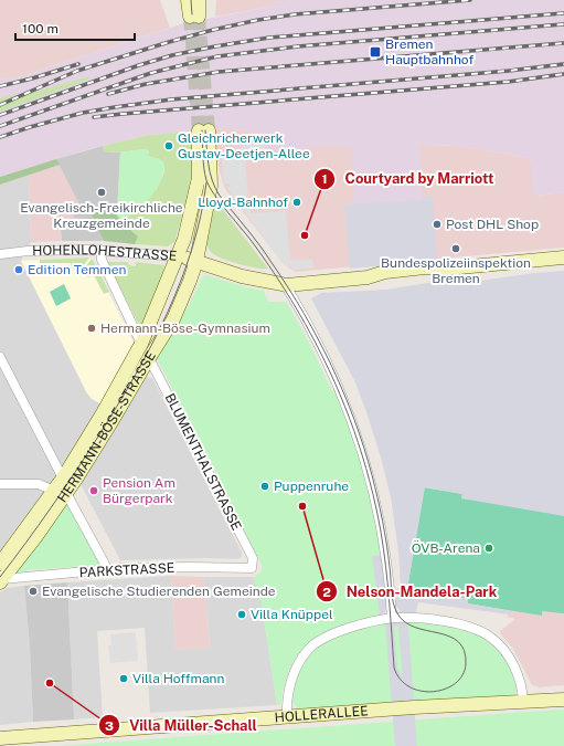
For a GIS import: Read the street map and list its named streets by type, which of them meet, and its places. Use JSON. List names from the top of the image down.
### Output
{
  "streets": {
    "main road": ["HOHENLOHESTRASSE", "HERMANN-BÖSE-STRASSE", "HOLLERALLEE"],
    "street": ["BLUMENTHALSTRASSE", "PARKSTRASSE"]
  },
  "crossings": [
    ["HOHENLOHESTRASSE", "HERMANN-BÖSE-STRASSE"],
    ["HERMANN-BÖSE-STRASSE", "BLUMENTHALSTRASSE"],
    ["HERMANN-BÖSE-STRASSE", "PARKSTRASSE"],
    ["BLUMENTHALSTRASSE", "PARKSTRASSE"]
  ],
  "places": {
    "transit": ["Bremen Hauptbahnhof"],
    "other": [
      "Gleichricherwerk Gustav-Deetjen-Allee",
      "Evangelisch-Freikirchliche Kreuzgemeinde",
      "Lloyd-Bahnhof",
      "Post DHL Shop",
      "Courtyard by Marriott",
      "Bundespolizeiinspektion Bremen",
      "Edition Temmen",
      "Hermann-Böse-Gymnasium",
      "Puppenruhe",
      "Pension Am Bürgerpark",
      "Nelson-Mandela-Park",
      "ÖVB-Arena",
      "Evangelische Studierenden Gemeinde",
      "Villa Knüppel",
      "Villa Hoffmann",
      "Villa Müller-Schall"
    ]
  },
  "scale_bar": "100 m"
}
